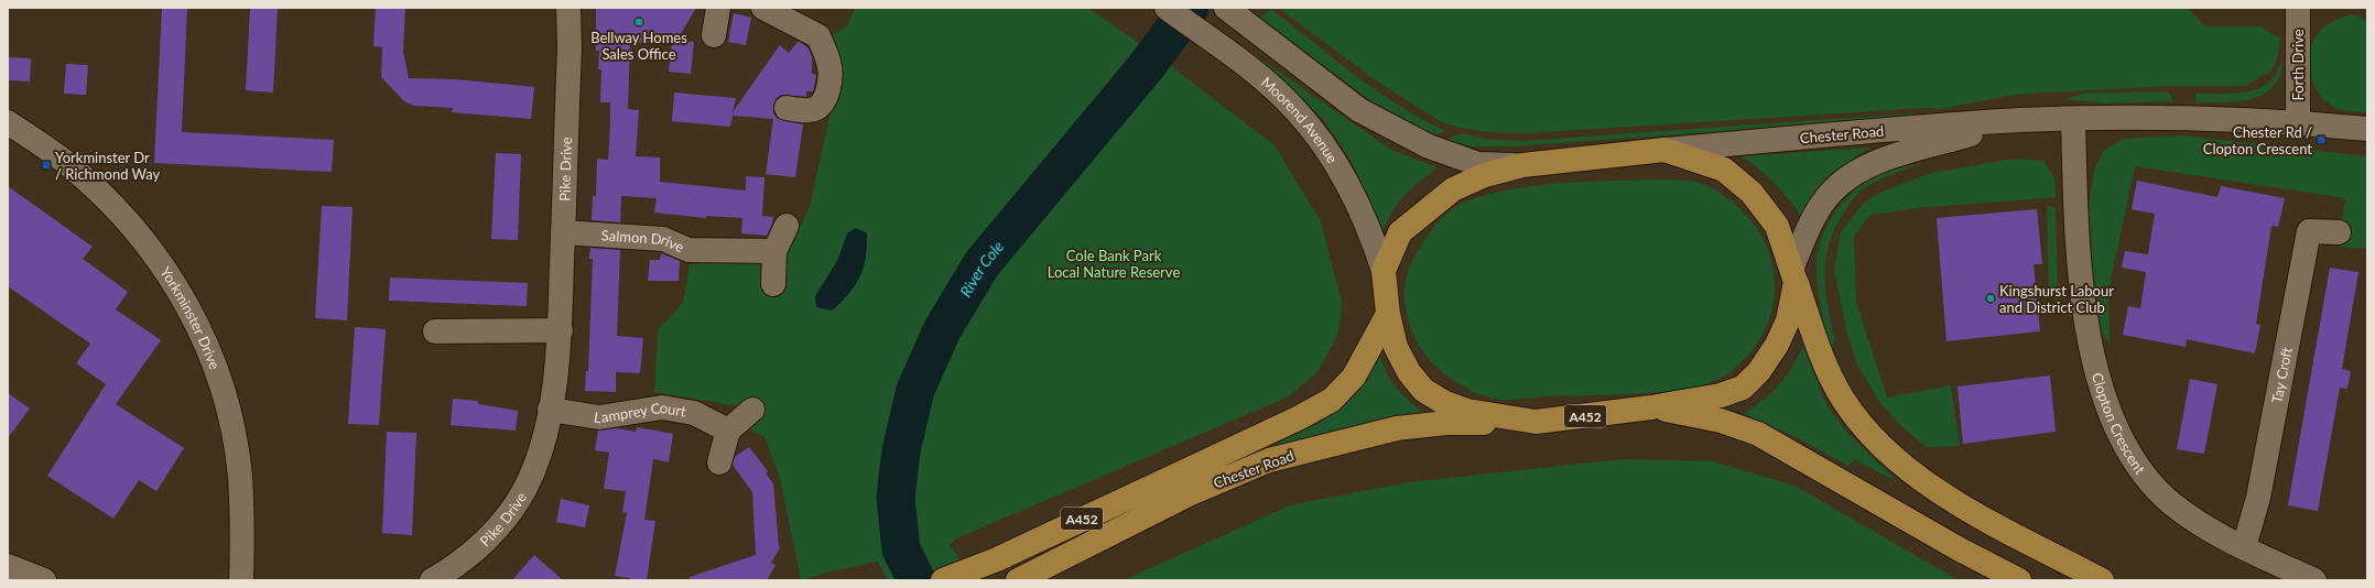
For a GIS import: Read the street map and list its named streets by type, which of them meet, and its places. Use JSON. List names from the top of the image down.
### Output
{
  "streets": {
    "highway": ["Chester Road", "A452"],
    "street": [
      "Forth Drive",
      "Moorend Avenue",
      "Pike Drive",
      "Salmon Drive",
      "Yorkminster Drive",
      "Tay Croft",
      "Lamprey Court",
      "Clopton Crescent"
    ]
  },
  "crossings": [
    ["Forth Drive", "Chester Road"],
    ["Moorend Avenue", "A452"],
    ["Chester Road", "A452"],
    ["Chester Road", "Clopton Crescent"],
    ["Pike Drive", "Salmon Drive"],
    ["Pike Drive", "Lamprey Court"],
    ["Tay Croft", "Clopton Crescent"]
  ],
  "water": ["River Cole"],
  "parks": ["Cole Bank Park Local Nature Reserve"],
  "places": {
    "other": ["Bellway Homes Sales Office", "Kingshurst Labour and District Club"],
    "transit": ["Chester Rd / Clopton Crescent", "Yorkminster Dr / Richmond Way"]
  }
}
